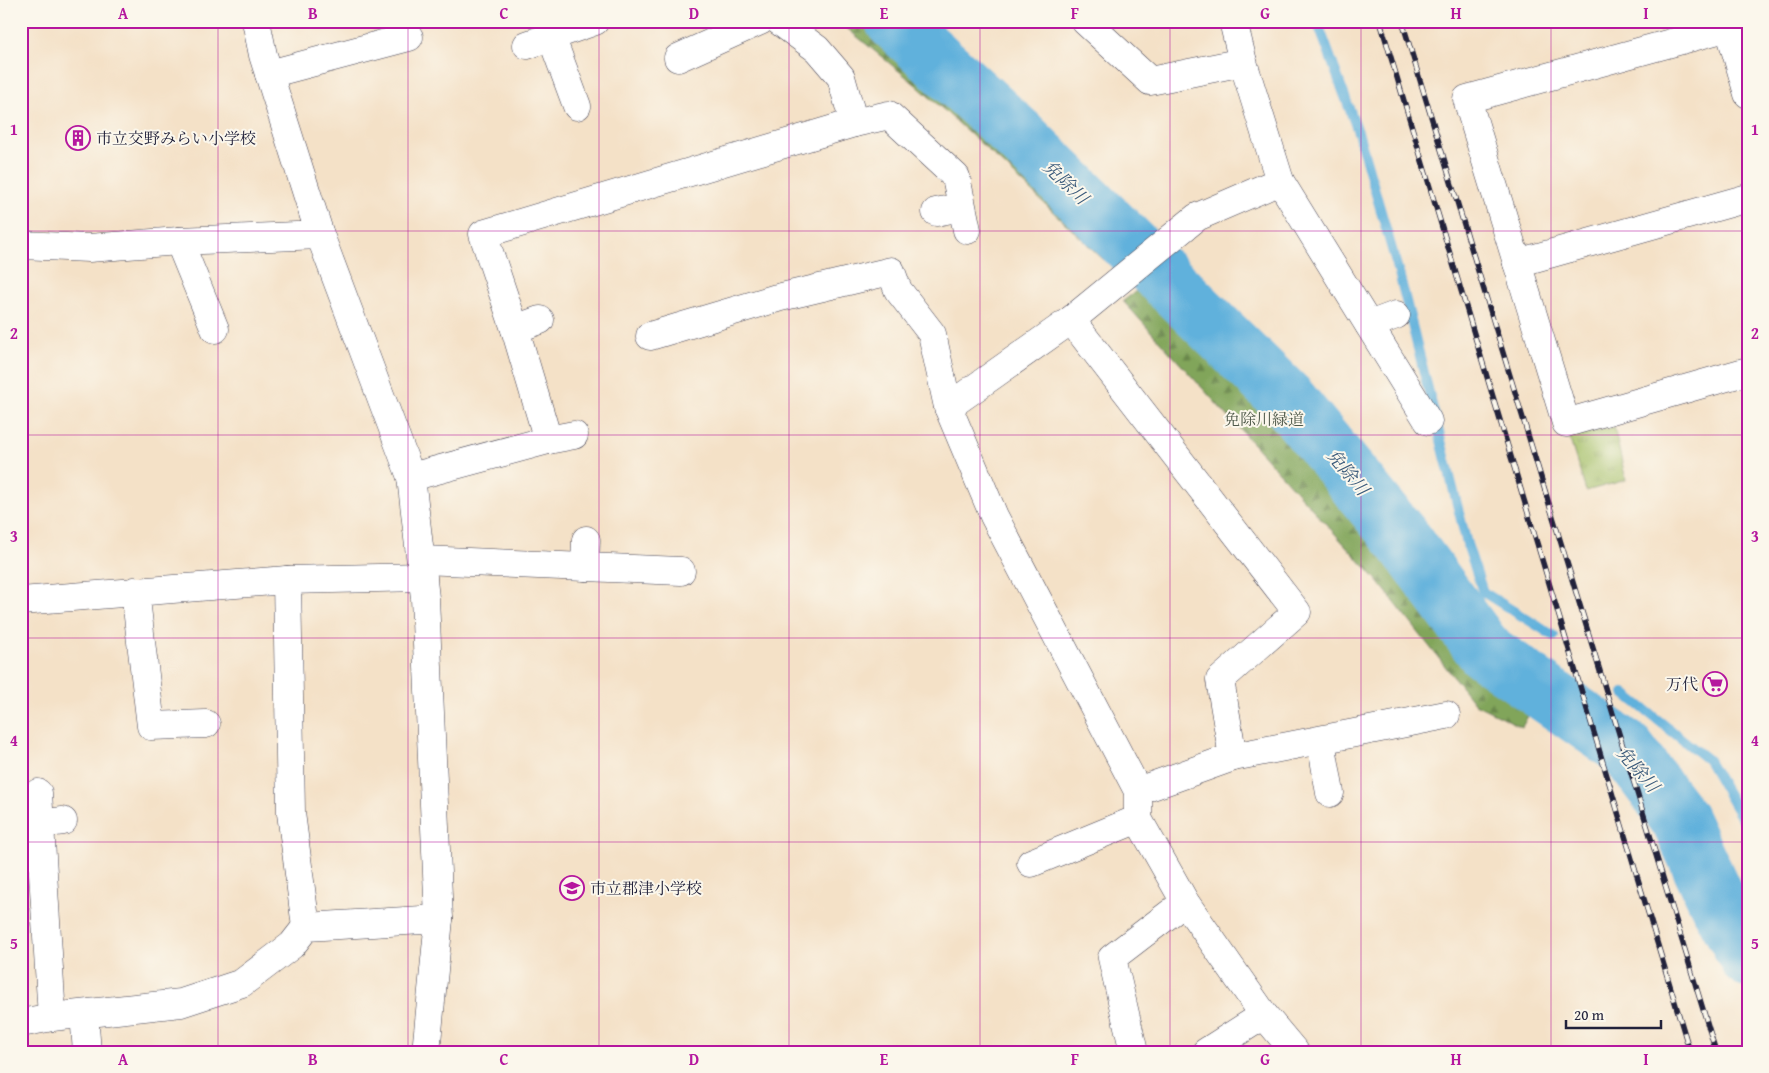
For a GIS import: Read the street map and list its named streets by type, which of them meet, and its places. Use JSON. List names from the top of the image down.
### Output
{
  "water": ["免除川"],
  "parks": ["免除川緑道"],
  "places": {
    "building": ["市立交野みらい小学校"],
    "supermarket": ["万代"],
    "school or university": ["市立郡津小学校"]
  },
  "scale_bar": "20 m",
  "grid": {
    "columns": [
      "A",
      "B",
      "C",
      "D",
      "E",
      "F",
      "G",
      "H",
      "I"
    ],
    "rows": [
      "1",
      "2",
      "3",
      "4",
      "5"
    ]
  }
}
